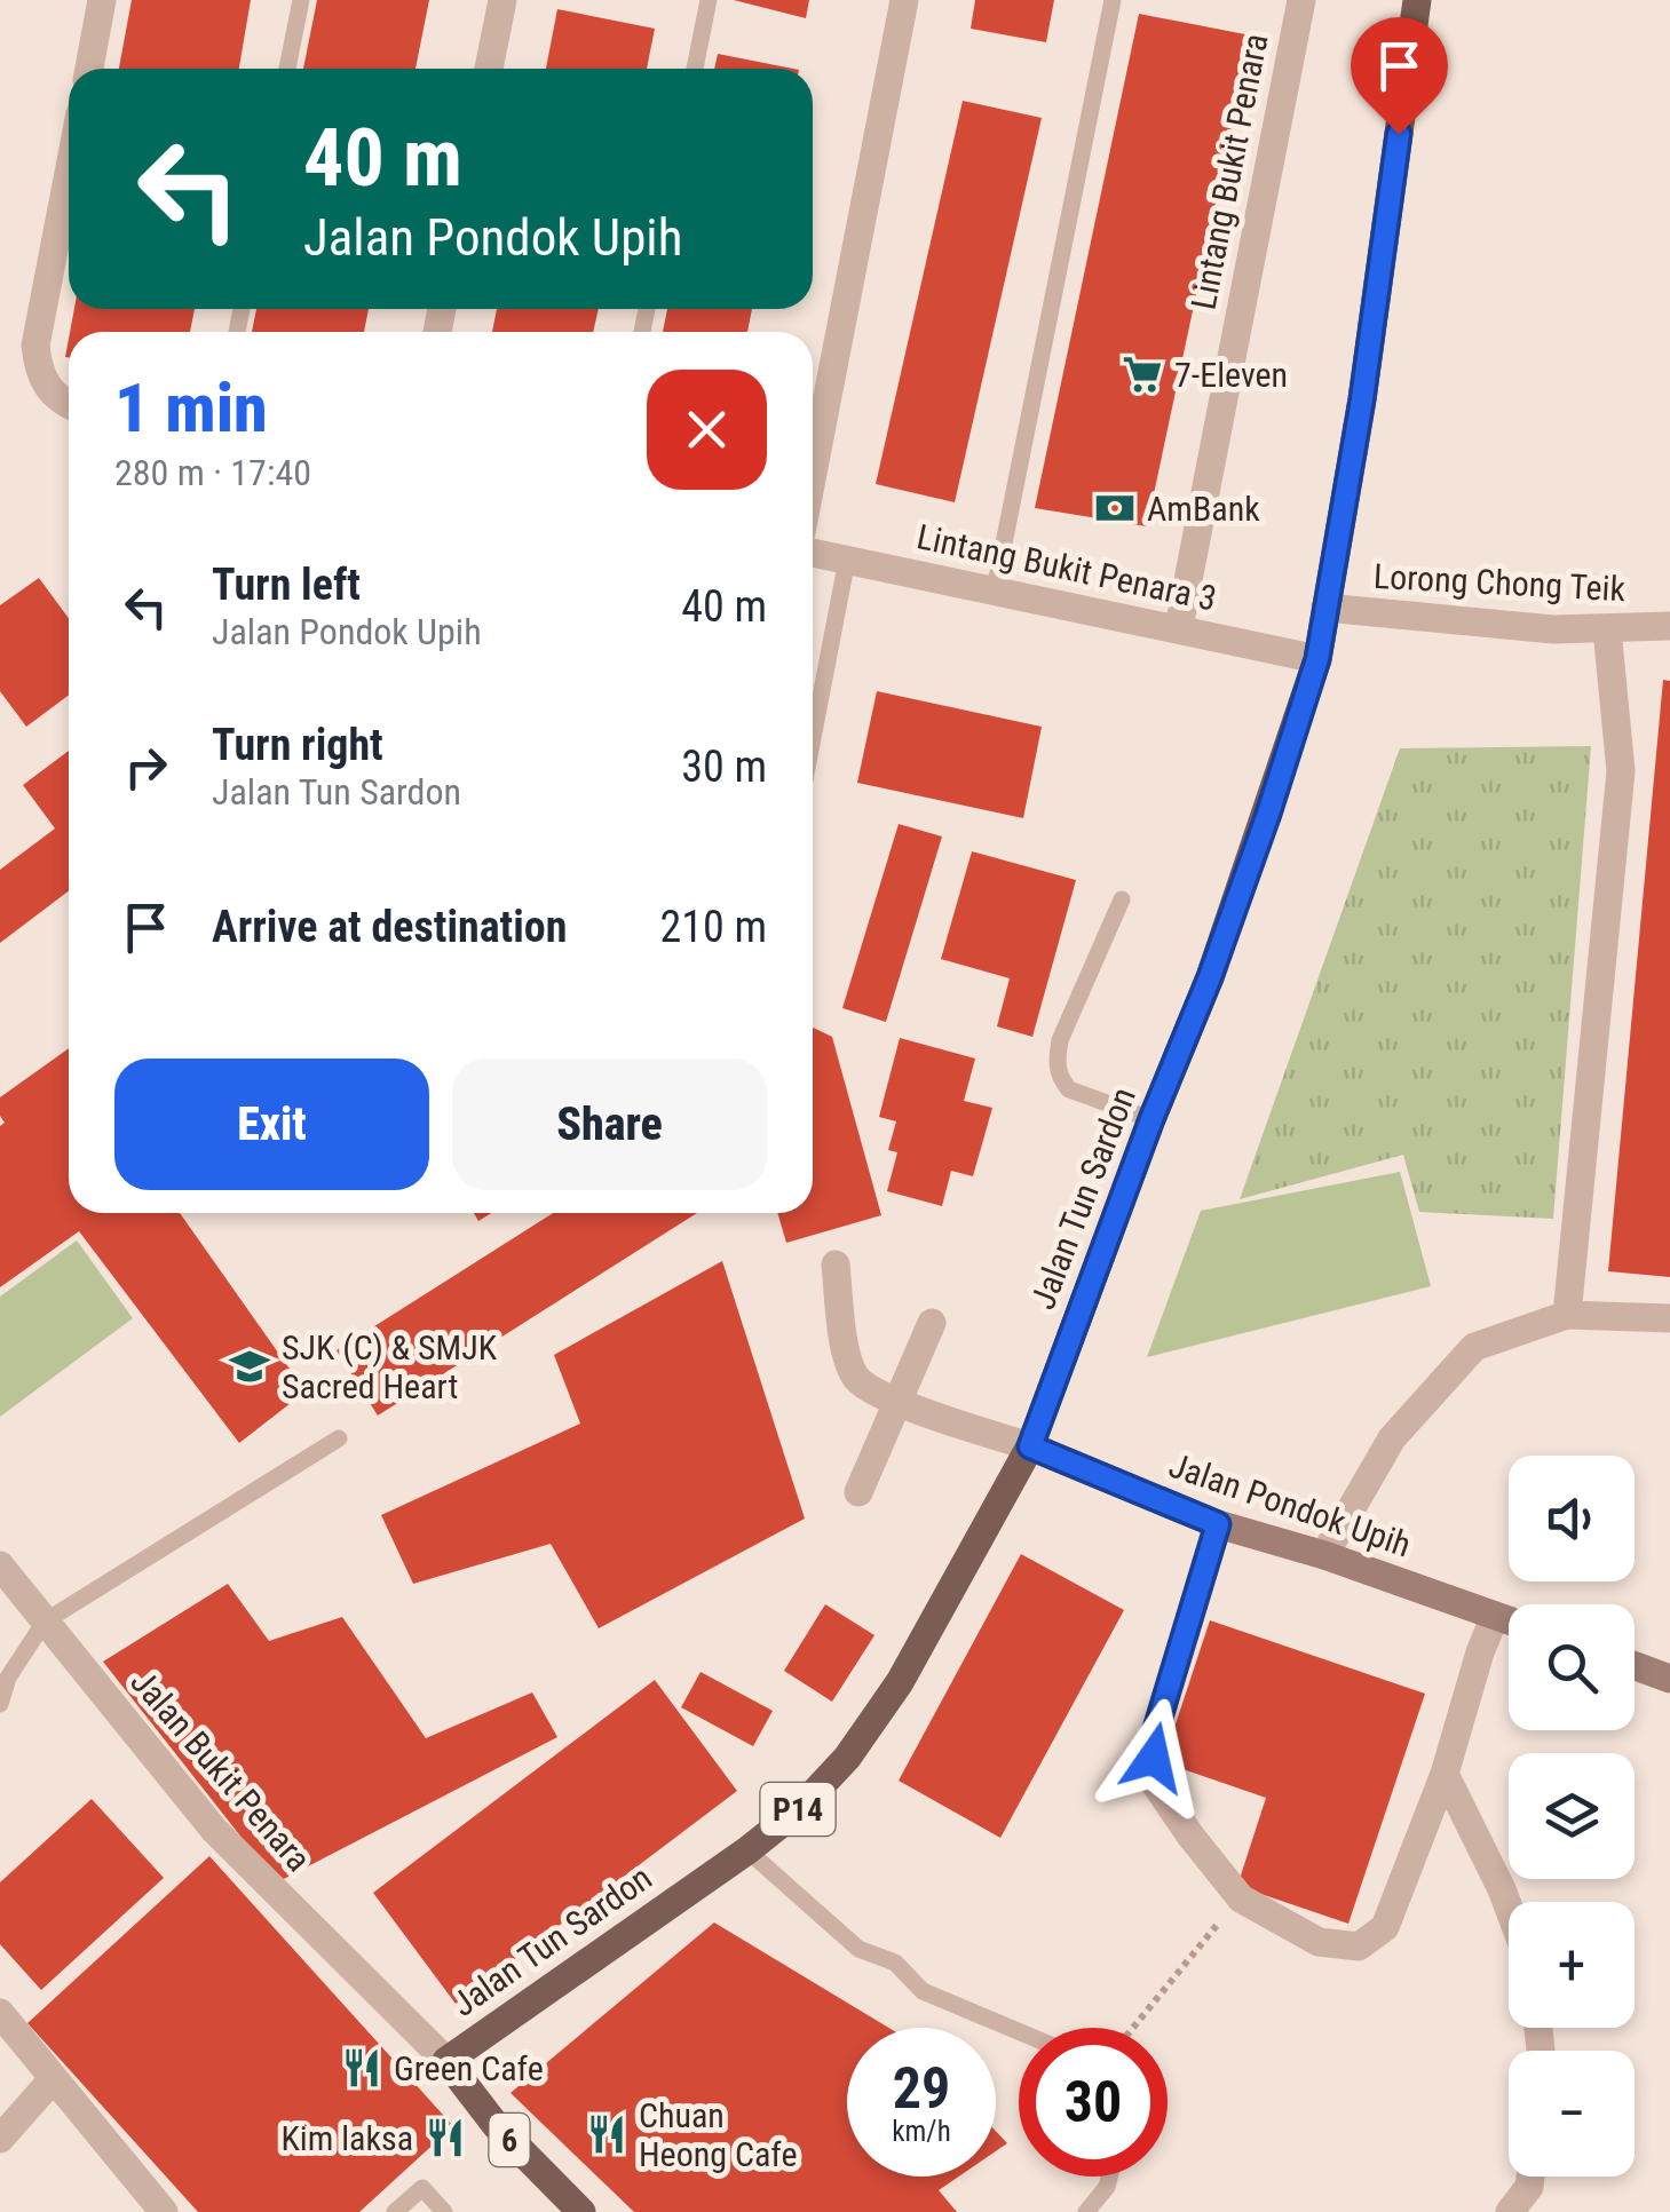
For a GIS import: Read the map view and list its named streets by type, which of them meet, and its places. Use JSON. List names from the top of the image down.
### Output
{
  "streets": {
    "main road": [
      "Jalan Tun Sardon",
      "Jalan Pondok Upih",
      "P14",
      "6"
    ],
    "street": [
      "Lintang Bukit Penara",
      "Lintang Bukit Penara 3",
      "Lorong Chong Teik",
      "Jalan Bukit Penara"
    ]
  },
  "crossings": [
    ["Lintang Bukit Penara", "Lintang Bukit Penara 3"],
    ["Lintang Bukit Penara 3", "Jalan Tun Sardon"],
    ["Lorong Chong Teik", "Jalan Tun Sardon"],
    ["Jalan Tun Sardon", "Jalan Pondok Upih"],
    ["Jalan Tun Sardon", "Jalan Bukit Penara"],
    ["Jalan Tun Sardon", "6"],
    ["Jalan Bukit Penara", "6"]
  ],
  "places": {
    "supermarket": ["7-Eleven"],
    "bank": ["AmBank"],
    "school or university": ["SJK (C) & SMJK Sacred Heart"],
    "restaurant": ["Green Cafe", "Chuan Heong Cafe", "Kim laksa"]
  },
  "page": {
    "turn": ["40 m", "Jalan Pondok Upih"],
    "heading": ["1 min", "280 m · 17:40"],
    "list": [
      {
        "name": "Turn left",
        "note": "Jalan Pondok Upih",
        "value": "40 m"
      },
      {
        "name": "Turn right",
        "note": "Jalan Tun Sardon",
        "value": "30 m"
      },
      {
        "name": "Arrive at destination",
        "value": "210 m"
      }
    ],
    "buttons": ["Exit", "Share"],
    "map_buttons": ["+", "−"],
    "speed": "29 km/h",
    "limit": "30"
  }
}
